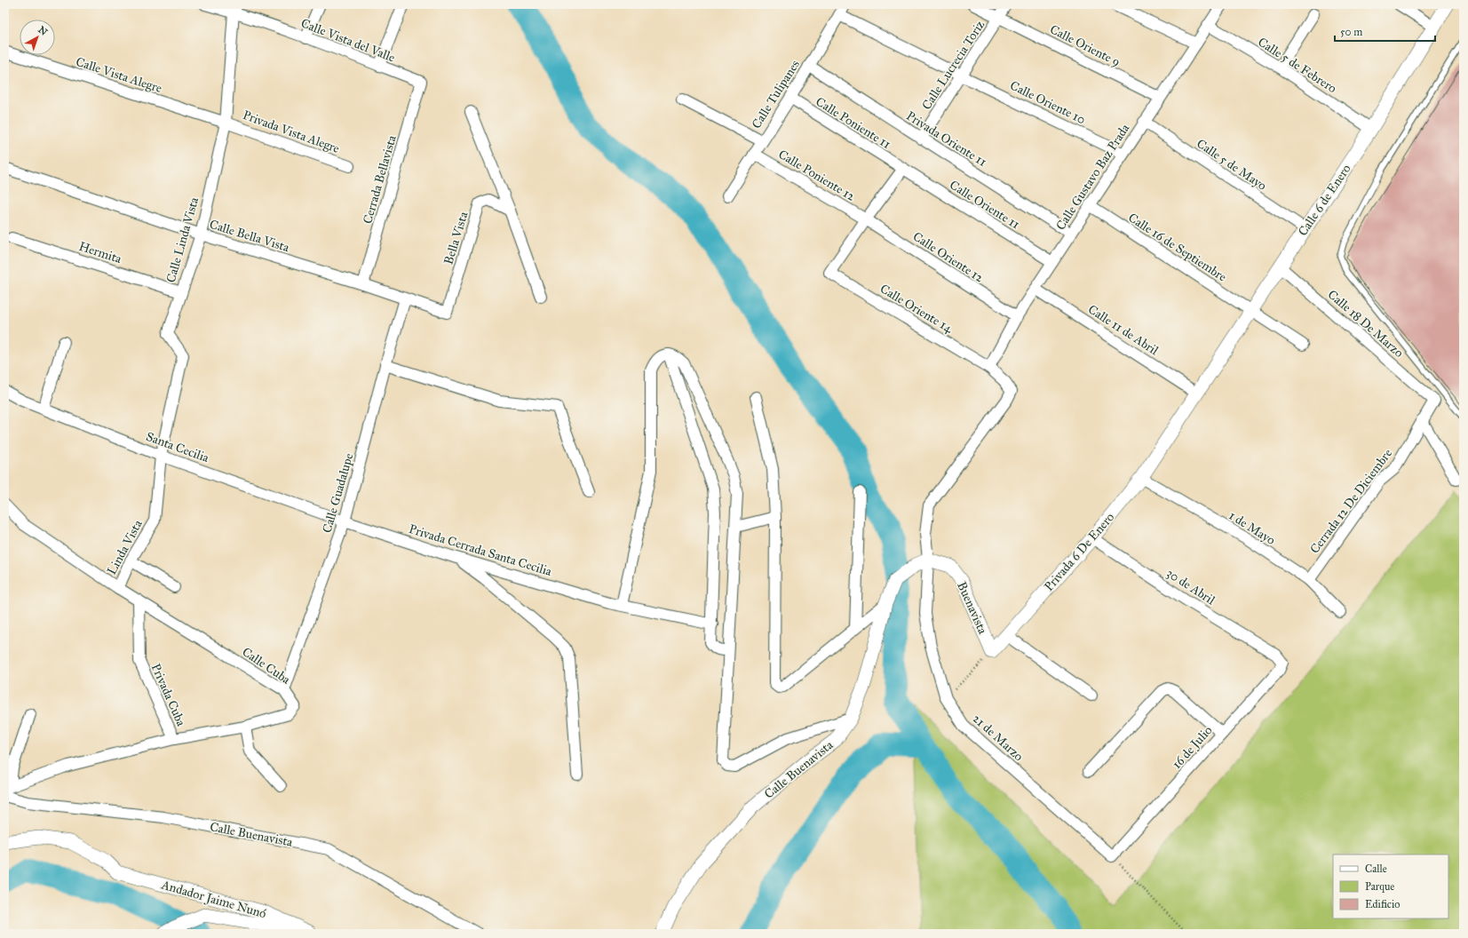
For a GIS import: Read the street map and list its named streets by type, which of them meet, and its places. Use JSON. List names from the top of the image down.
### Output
{
  "streets": {
    "street": [
      "Calle Vista del Valle",
      "Calle Oriente 9",
      "Calle Lucrecia Toriz",
      "Calle 5 de Febrero",
      "Calle Vista Alegre",
      "Calle Tulipanes",
      "Calle Oriente 10",
      "Calle Poniente 11",
      "Privada Vista Alegre",
      "Privada Oriente 11",
      "Calle 5 de Mayo",
      "Calle Poniente 12",
      "Calle Gustavo Baz Prada",
      "Cerrada Bellavista",
      "Calle 6 de Enero",
      "Calle Oriente 11",
      "Calle Bella Vista",
      "Bella Vista",
      "Calle Linda Vista",
      "Calle 16 de Septiembre",
      "Hermita",
      "Calle Oriente 12",
      "Calle Oriente 14",
      "Calle 18 De Marzo",
      "Calle 11 de Abril",
      "Santa Cecilia",
      "Calle Guadalupe",
      "Cerrada 12 De Diciembre",
      "1 de Mayo",
      "Linda Vista",
      "Privada Cerrada Santa Cecilia",
      "Privada 6 De Enero",
      "30 de Abril",
      "Buenavista",
      "Calle Cuba",
      "Privada Cuba",
      "21 de Marzo",
      "16 de Julio",
      "Calle Buenavista",
      "Andador Jaime Nunó"
    ]
  },
  "crossings": [
    ["Calle Vista del Valle", "Cerrada Bellavista"],
    ["Calle Vista del Valle", "Calle Linda Vista"],
    ["Calle Oriente 9", "Calle Lucrecia Toriz"],
    ["Calle Oriente 9", "Calle Gustavo Baz Prada"],
    ["Calle Lucrecia Toriz", "Calle Oriente 10"],
    ["Calle Lucrecia Toriz", "Privada Oriente 11"],
    ["Calle 5 de Febrero", "Calle Gustavo Baz Prada"],
    ["Calle 5 de Febrero", "Calle 6 de Enero"],
    ["Calle Vista Alegre", "Privada Vista Alegre"],
    ["Calle Vista Alegre", "Calle Linda Vista"],
    ["Calle Tulipanes", "Calle Oriente 10"],
    ["Calle Tulipanes", "Calle Poniente 11"],
    ["Calle Tulipanes", "Privada Oriente 11"],
    ["Calle Tulipanes", "Calle Poniente 12"],
    ["Calle Oriente 10", "Calle Gustavo Baz Prada"],
    ["Calle Poniente 11", "Calle Oriente 11"],
    ["Privada Vista Alegre", "Calle Linda Vista"],
    ["Privada Oriente 11", "Calle Gustavo Baz Prada"],
    ["Calle 5 de Mayo", "Calle Gustavo Baz Prada"],
    ["Calle 5 de Mayo", "Calle 6 de Enero"],
    ["Calle Poniente 12", "Calle Oriente 12"],
    ["Calle Poniente 12", "Calle Oriente 14"],
    ["Calle Gustavo Baz Prada", "Calle Oriente 11"],
    ["Calle Gustavo Baz Prada", "Calle 16 de Septiembre"],
    ["Calle Gustavo Baz Prada", "Calle Oriente 12"],
    ["Calle Gustavo Baz Prada", "Calle Oriente 14"],
    ["Calle Gustavo Baz Prada", "Calle 11 de Abril"],
    ["Cerrada Bellavista", "Calle Bella Vista"],
    ["Calle 6 de Enero", "Calle 16 de Septiembre"],
    ["Calle 6 de Enero", "Calle 18 De Marzo"],
    ["Calle 6 de Enero", "Calle 11 de Abril"],
    ["Calle 6 de Enero", "Privada 6 De Enero"],
    ["Calle Bella Vista", "Bella Vista"],
    ["Calle Bella Vista", "Calle Linda Vista"],
    ["Calle Bella Vista", "Calle Guadalupe"],
    ["Calle Linda Vista", "Hermita"],
    ["Calle Linda Vista", "Santa Cecilia"],
    ["Calle Linda Vista", "Linda Vista"],
    ["Calle Oriente 12", "Calle Oriente 14"],
    ["Calle Oriente 14", "Buenavista"],
    ["Calle Oriente 14", "21 de Marzo"],
    ["Calle Oriente 14", "Calle Buenavista"],
    ["Calle 18 De Marzo", "Cerrada 12 De Diciembre"],
    ["Calle 11 de Abril", "Privada 6 De Enero"],
    ["Santa Cecilia", "Calle Guadalupe"],
    ["Santa Cecilia", "Linda Vista"],
    ["Santa Cecilia", "Privada Cerrada Santa Cecilia"],
    ["Calle Guadalupe", "Privada Cerrada Santa Cecilia"],
    ["Calle Guadalupe", "Calle Cuba"],
    ["Cerrada 12 De Diciembre", "1 de Mayo"],
    ["1 de Mayo", "Privada 6 De Enero"],
    ["Linda Vista", "Calle Cuba"],
    ["Privada 6 De Enero", "30 de Abril"],
    ["Privada 6 De Enero", "Buenavista"],
    ["30 de Abril", "16 de Julio"],
    ["Buenavista", "21 de Marzo"],
    ["Buenavista", "Calle Buenavista"],
    ["Calle Cuba", "Privada Cuba"],
    ["21 de Marzo", "16 de Julio"],
    ["21 de Marzo", "Calle Buenavista"]
  ],
  "legend": ["Calle", "Parque", "Edificio"],
  "scale_bar": "50 m",
  "north": "top right"
}
